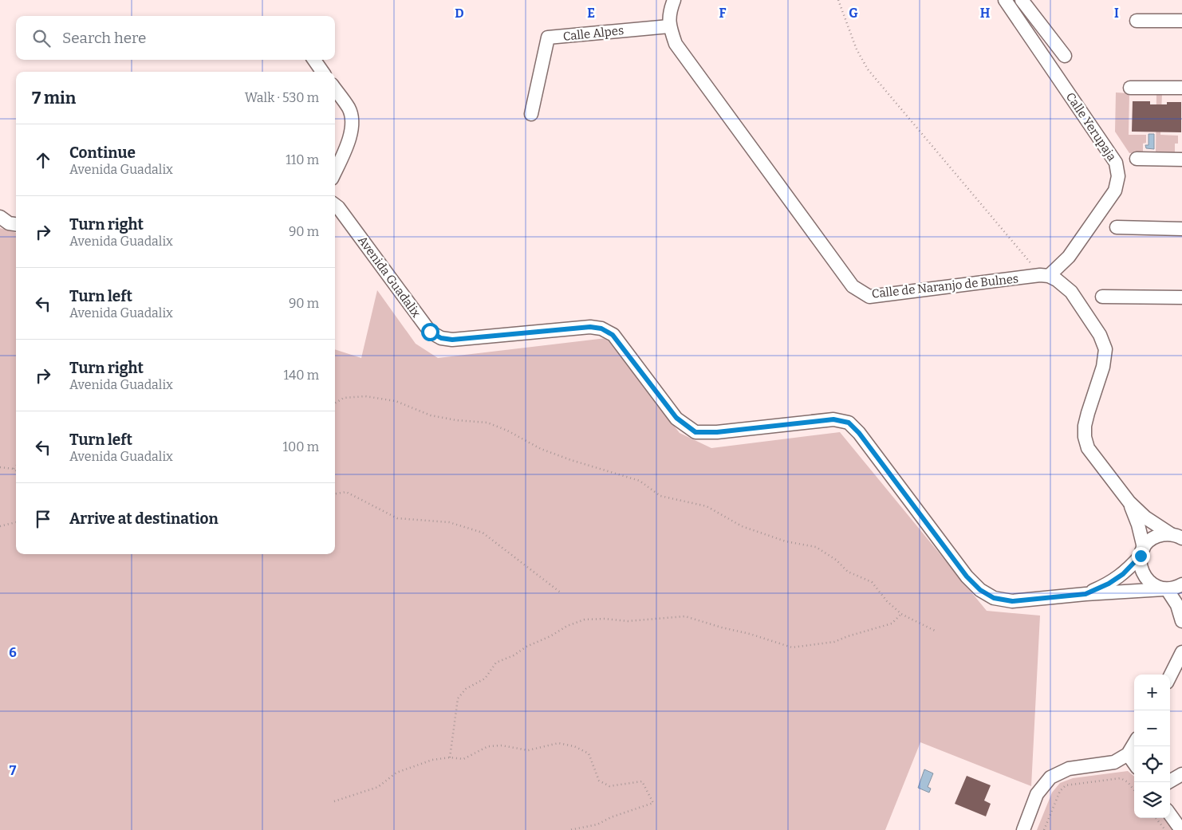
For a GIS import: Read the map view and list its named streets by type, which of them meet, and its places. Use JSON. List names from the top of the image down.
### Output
{
  "streets": {
    "street": [
      "Calle Alpes",
      "Calle Yerupaja",
      "Avenida Guadalix",
      "Calle de Naranjo de Bulnes"
    ]
  },
  "crossings": [
    ["Calle Alpes", "Calle de Naranjo de Bulnes"],
    ["Calle Yerupaja", "Calle de Naranjo de Bulnes"]
  ],
  "page": {
    "search": "Search here",
    "heading": ["7 min", "Walk · 530 m"],
    "list": [
      ["Continue", "Avenida Guadalix", "110 m"],
      ["Turn right", "Avenida Guadalix", "90 m"],
      ["Turn left", "Avenida Guadalix", "90 m"],
      ["Turn right", "Avenida Guadalix", "140 m"],
      ["Turn left", "Avenida Guadalix", "100 m"],
      "Arrive at destination"
    ],
    "map_buttons": ["+", "−"]
  },
  "grid": {
    "columns": [
      "D",
      "E",
      "F",
      "G",
      "H",
      "I"
    ],
    "rows": ["6", "7"]
  }
}
